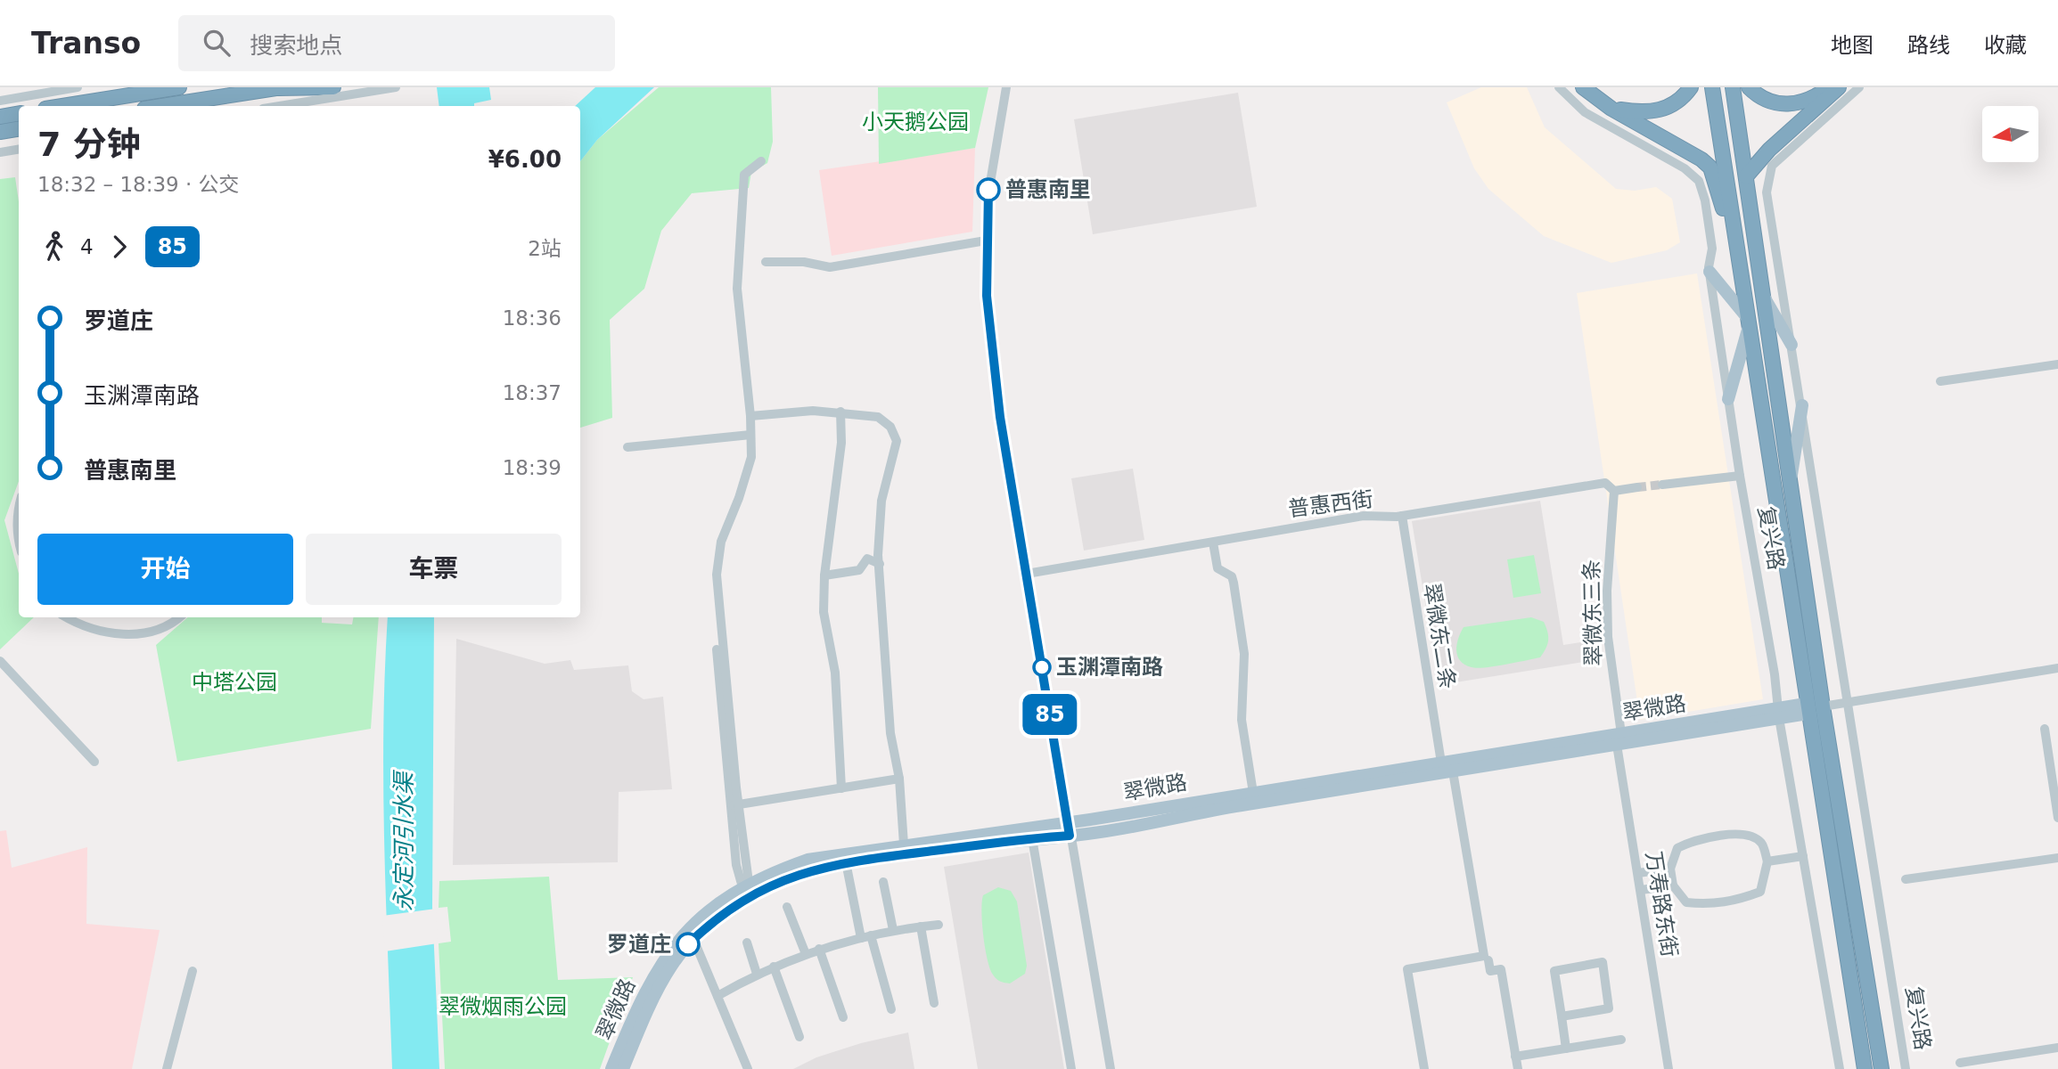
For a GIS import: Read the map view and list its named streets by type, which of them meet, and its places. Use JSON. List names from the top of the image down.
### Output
{
  "streets": {
    "highway": ["复兴路"],
    "main road": ["翠微路"],
    "street": [
      "普惠西街",
      "翠微东三条",
      "翠微东二条",
      "万寿路东街"
    ]
  },
  "crossings": [
    ["普惠西街", "翠微东三条"],
    ["普惠西街", "翠微东二条"],
    ["复兴路", "翠微路"],
    ["翠微东三条", "翠微路"],
    ["翠微东三条", "万寿路东街"],
    ["翠微东二条", "翠微路"],
    ["翠微路", "万寿路东街"]
  ],
  "water": ["永定河引水渠"],
  "parks": ["小天鹅公园", "中塔公园", "翠微烟雨公园"],
  "places": ["普惠南里", "玉渊潭南路", "罗道庄"],
  "lines": ["bus line 85"],
  "north": "left",
  "page": {
    "header": "Transo",
    "search": "搜索地点",
    "nav": ["地图", "路线", "收藏"],
    "on_map": "85",
    "heading": ["7 分钟", "18:32 – 18:39 · 公交", "¥6.00"],
    "legs": ["4", "85", "2站"],
    "list": [
      {
        "name": "罗道庄",
        "value": "18:36"
      },
      {
        "name": "玉渊潭南路",
        "value": "18:37"
      },
      {
        "name": "普惠南里",
        "value": "18:39"
      }
    ],
    "buttons": ["开始", "车票"]
  }
}
